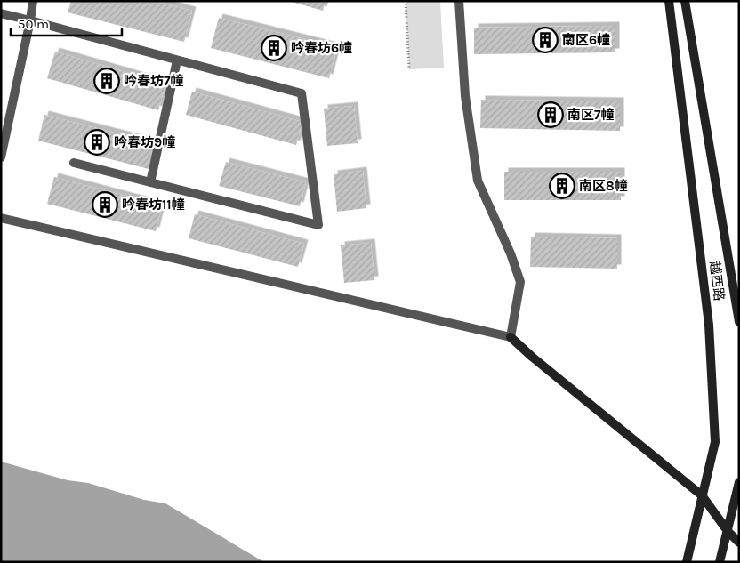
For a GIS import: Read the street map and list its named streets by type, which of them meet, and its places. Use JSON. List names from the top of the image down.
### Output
{
  "streets": {
    "main road": ["越西路"]
  },
  "places": {
    "building": [
      "南区6幢",
      "吟春坊6幢",
      "吟春坊7幢",
      "南区7幢",
      "吟春坊9幢",
      "南区8幢",
      "吟春坊11幢"
    ]
  },
  "scale_bar": "50 m"
}
